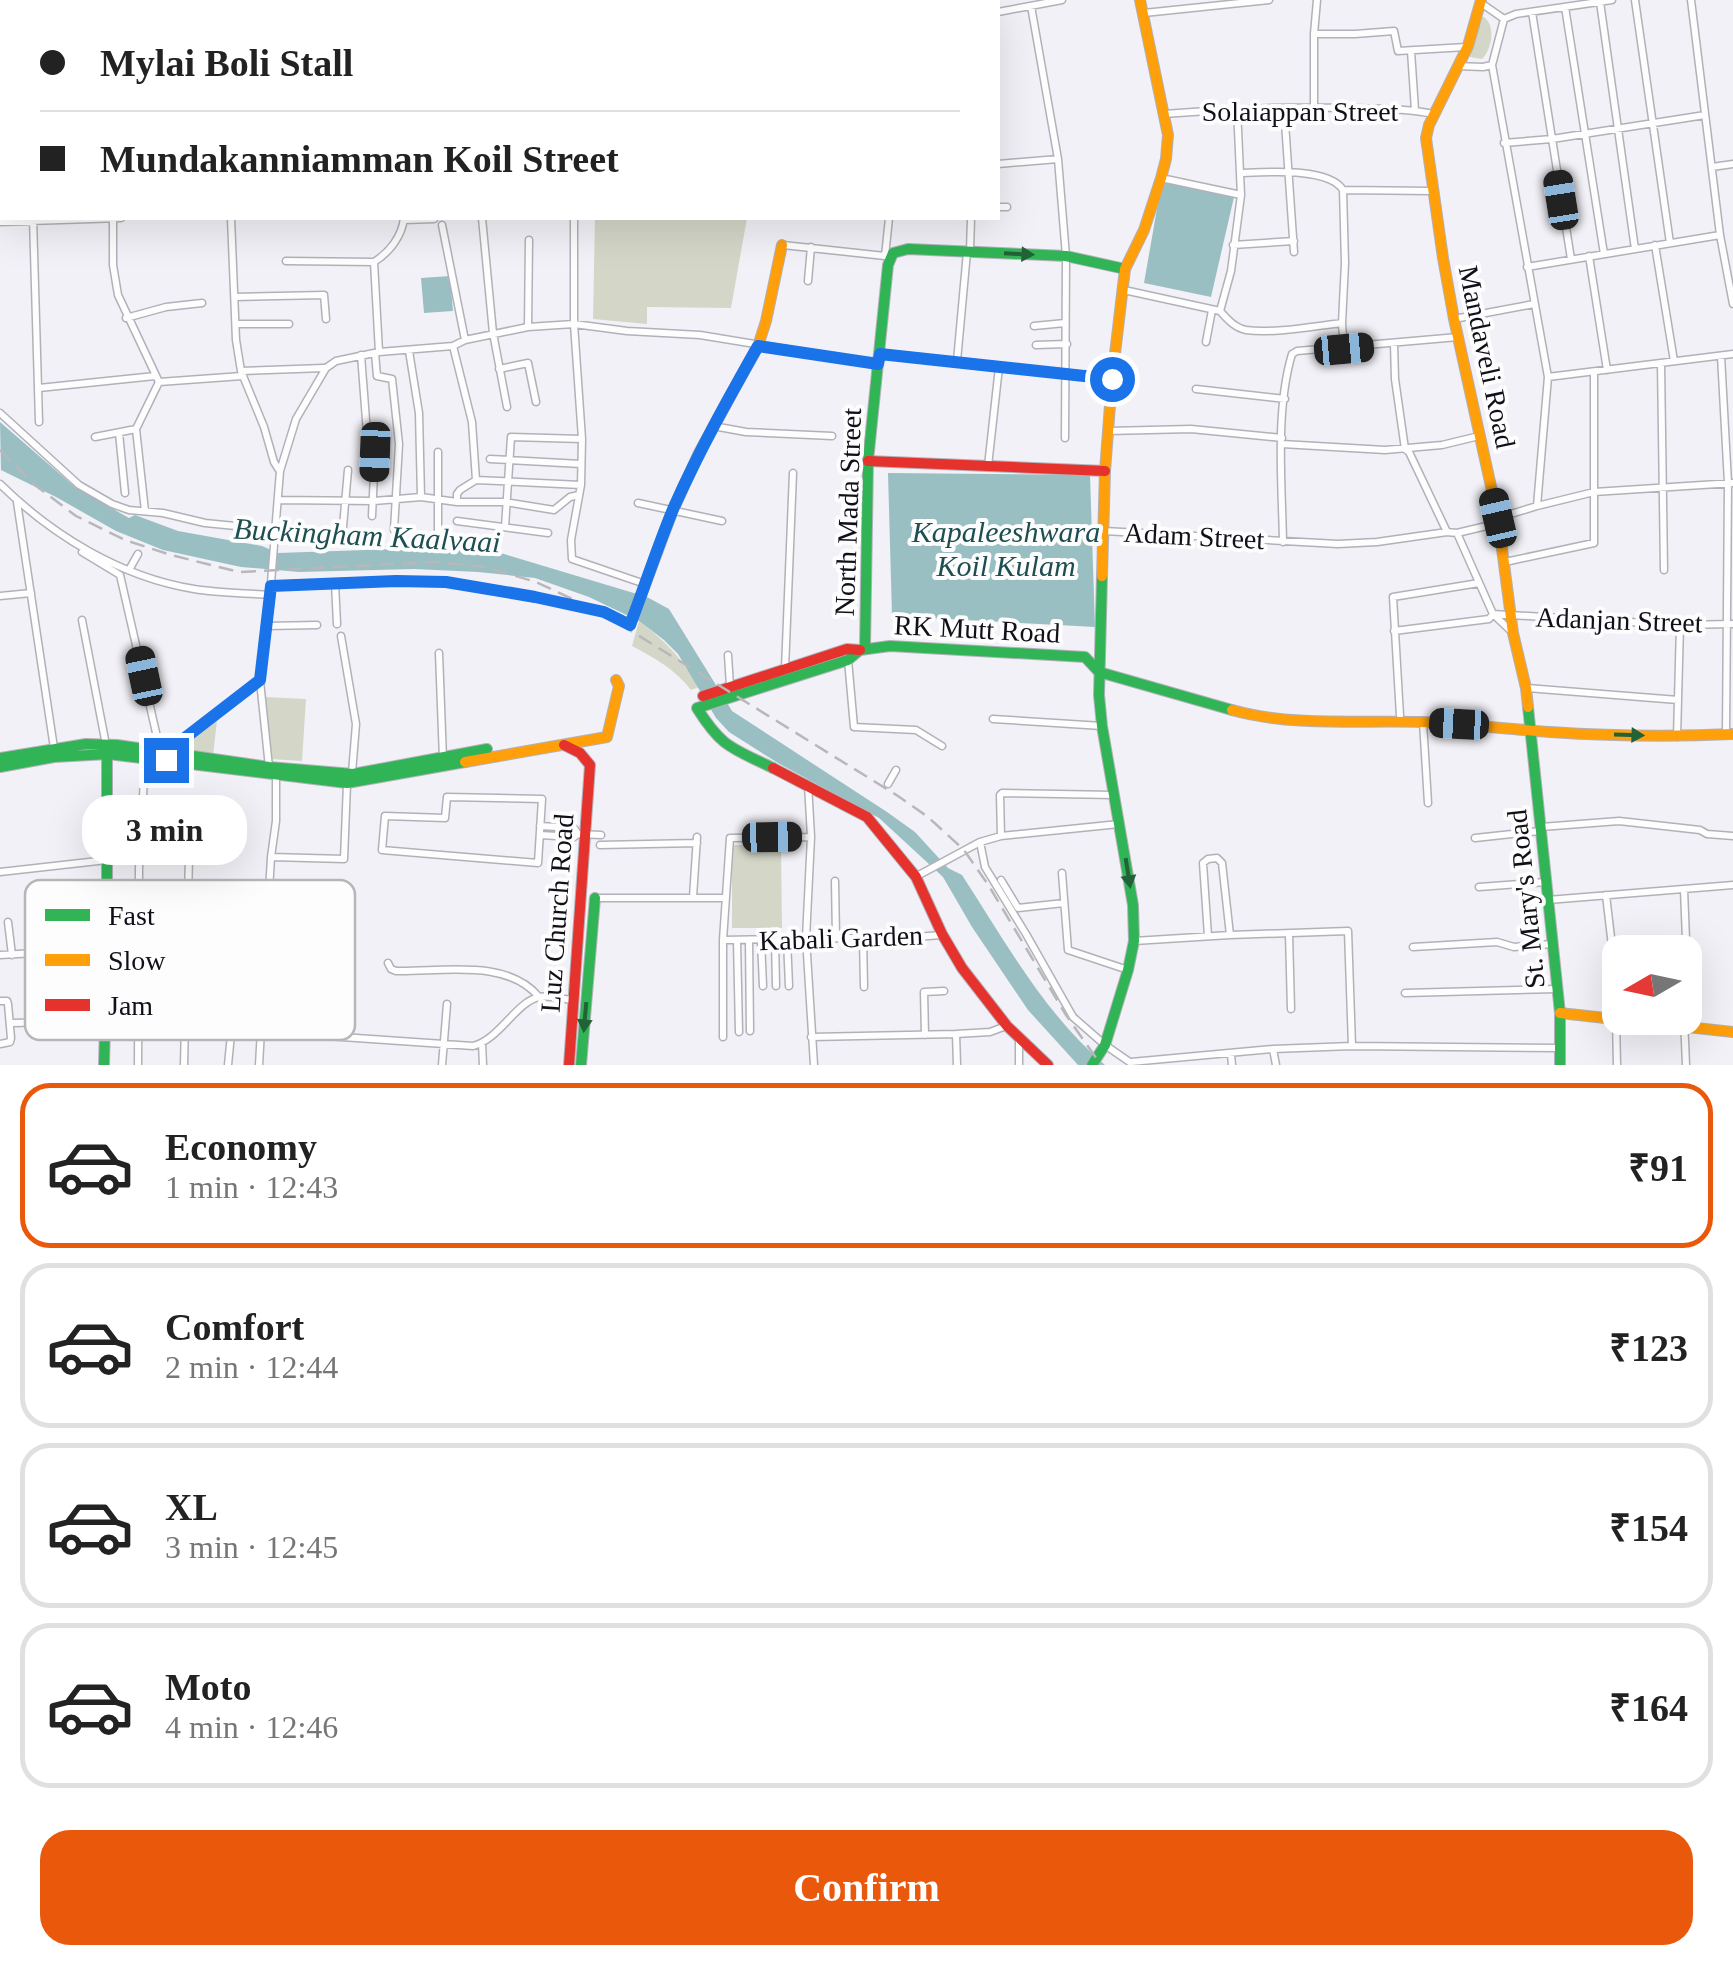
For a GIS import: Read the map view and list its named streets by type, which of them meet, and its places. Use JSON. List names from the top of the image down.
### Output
{
  "streets": {
    "main road": [
      "Mandaveli Road",
      "North Mada Street",
      "RK Mutt Road",
      "St. Mary's Road",
      "Luz Church Road"
    ],
    "street": [
      "Solaiappan Street",
      "Adam Street",
      "Adanjan Street",
      "Kabali Garden"
    ]
  },
  "crossings": [
    ["Solaiappan Street", "Mandaveli Road"],
    ["Mandaveli Road", "Adam Street"],
    ["Mandaveli Road", "Adanjan Street"],
    ["Mandaveli Road", "RK Mutt Road"],
    ["Mandaveli Road", "St. Mary's Road"],
    ["North Mada Street", "RK Mutt Road"],
    ["RK Mutt Road", "St. Mary's Road"]
  ],
  "water": ["Kapaleeshwara Koil Kulam", "Buckingham Kaalvaai"],
  "legend": ["Fast", "Slow", "Jam"],
  "north": "left",
  "page": {
    "banner": ["Mylai Boli Stall", "Mundakanniamman Koil Street"],
    "bubble": "3 min",
    "list": [
      {
        "name": "Economy",
        "note": "1 min · 12:43",
        "value": "₹91"
      },
      {
        "name": "Comfort",
        "note": "2 min · 12:44",
        "value": "₹123"
      },
      {
        "name": "XL",
        "note": "3 min · 12:45",
        "value": "₹154"
      },
      {
        "name": "Moto",
        "note": "4 min · 12:46",
        "value": "₹164"
      }
    ],
    "buttons": "Confirm"
  }
}
